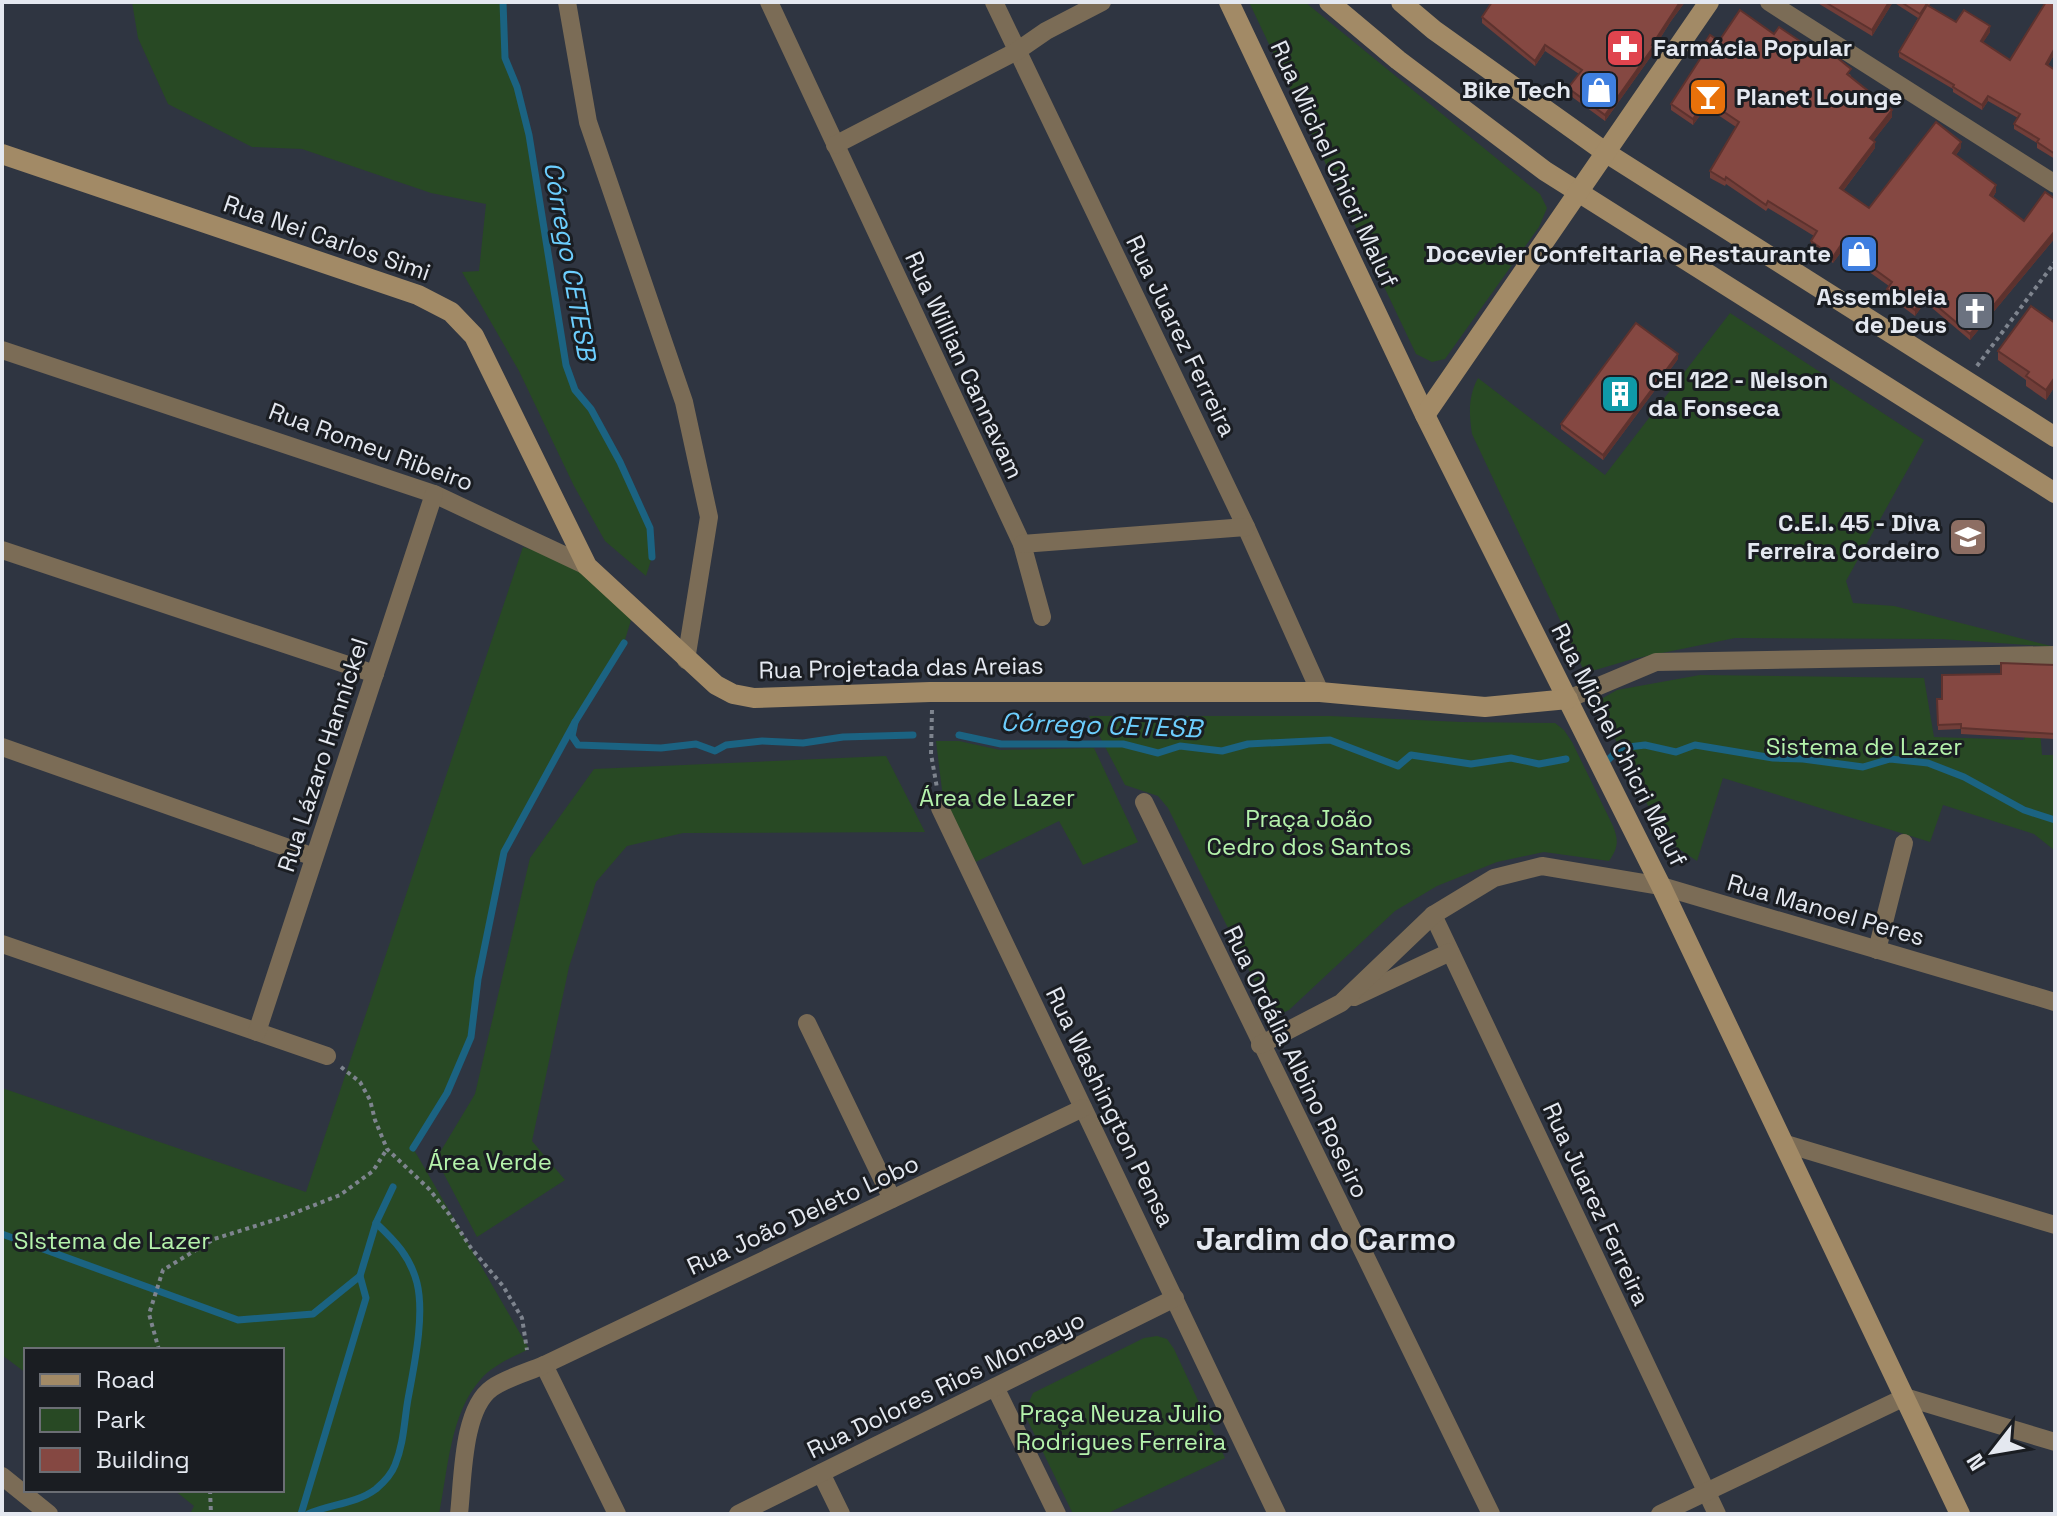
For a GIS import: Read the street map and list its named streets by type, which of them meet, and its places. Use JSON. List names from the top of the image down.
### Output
{
  "streets": {
    "street": [
      "Rua Michel Chicri Maluf",
      "Rua Nei Carlos Simi",
      "Rua Juarez Ferreira",
      "Rua Willian Cannavam",
      "Rua Romeu Ribeiro",
      "Rua Projetada das Areias",
      "Rua Lázaro Hannickel",
      "Rua Manoel Peres",
      "Rua Ordália Albino Roseiro",
      "Rua Washington Pensa",
      "Rua João Deleto Lobo",
      "Rua Dolores Rios Moncayo"
    ]
  },
  "crossings": [
    ["Rua Michel Chicri Maluf", "Rua Projetada das Areias"],
    ["Rua Michel Chicri Maluf", "Rua Manoel Peres"],
    ["Rua Nei Carlos Simi", "Rua Romeu Ribeiro"],
    ["Rua Juarez Ferreira", "Rua Projetada das Areias"],
    ["Rua Juarez Ferreira", "Rua Manoel Peres"],
    ["Rua Romeu Ribeiro", "Rua Projetada das Areias"],
    ["Rua Romeu Ribeiro", "Rua Lázaro Hannickel"],
    ["Rua Manoel Peres", "Rua Ordália Albino Roseiro"],
    ["Rua Washington Pensa", "Rua João Deleto Lobo"],
    ["Rua Washington Pensa", "Rua Dolores Rios Moncayo"]
  ],
  "districts": ["Jardim do Carmo"],
  "water": ["Córrego CETESB"],
  "parks": [
    "Sistema de Lazer",
    "Área de Lazer",
    "Praça João Cedro dos Santos",
    "Área Verde",
    "SIstema de Lazer",
    "Praça Neuza Julio Rodrigues Ferreira"
  ],
  "places": {
    "pharmacy": ["Farmácia Popular"],
    "shop": ["Bike Tech", "Docevier Confeitaria e Restaurante"],
    "bar": ["Planet Lounge"],
    "church": ["Assembleia de Deus"],
    "building": ["CEI 122 - Nelson da Fonseca"],
    "school or university": ["C.E.I. 45 - Diva Ferreira Cordeiro"]
  },
  "legend": ["Road", "Park", "Building"],
  "north": "bottom left"
}
